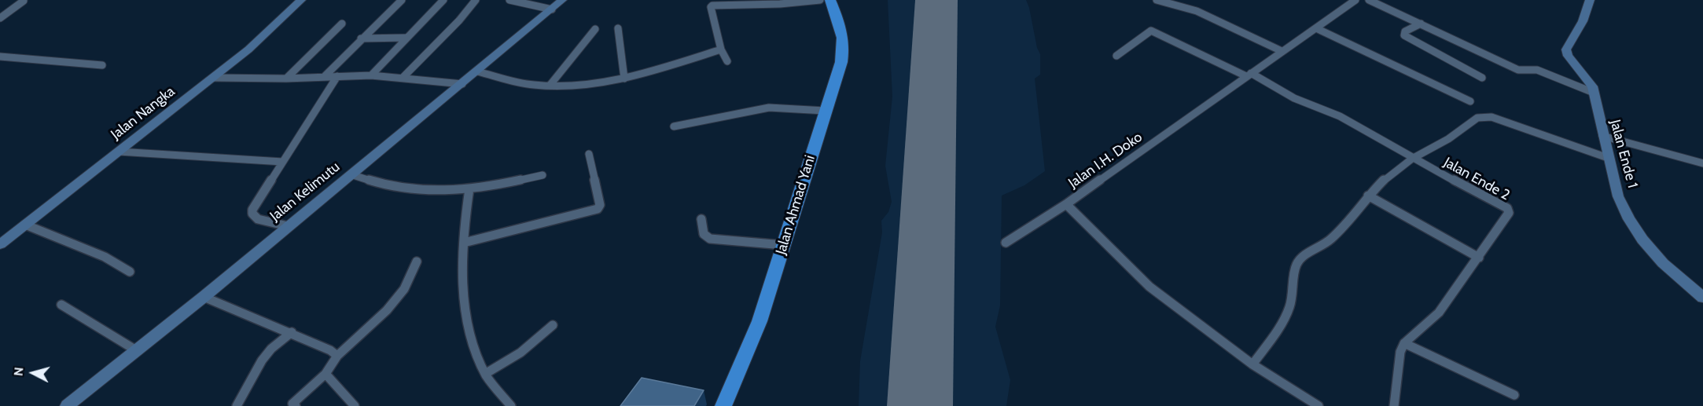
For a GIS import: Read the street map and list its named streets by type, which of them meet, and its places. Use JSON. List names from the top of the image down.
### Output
{
  "streets": {
    "highway": ["Jalan Ahmad Yani"],
    "street": [
      "Jalan Nangka",
      "Jalan Ende 1",
      "Jalan I.H. Doko",
      "Jalan Ende 2",
      "Jalan Kelimutu"
    ]
  },
  "crossings": [
    ["Jalan I.H. Doko", "Jalan Ende 2"]
  ],
  "north": "left"
}
